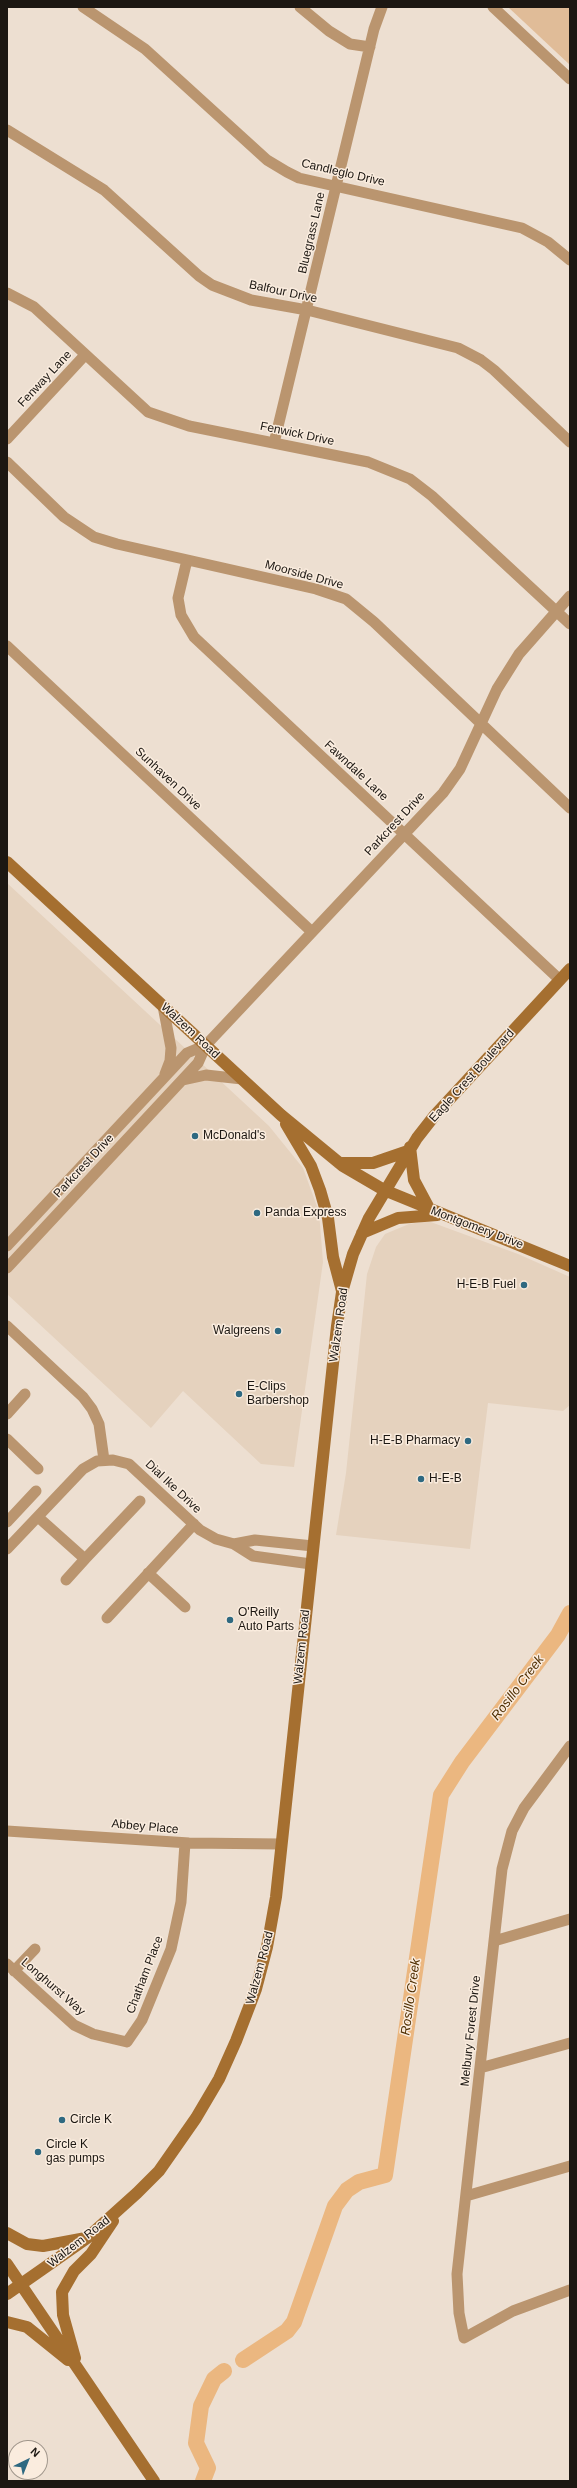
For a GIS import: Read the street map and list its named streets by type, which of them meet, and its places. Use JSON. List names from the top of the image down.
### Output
{
  "streets": {
    "main road": ["Walzem Road", "Eagle Crest Boulevard", "Montgomery Drive"],
    "street": [
      "Candleglo Drive",
      "Bluegrass Lane",
      "Balfour Drive",
      "Fenway Lane",
      "Fenwick Drive",
      "Moorside Drive",
      "Fawndale Lane",
      "Sunhaven Drive",
      "Parkcrest Drive",
      "Dial Ike Drive",
      "Abbey Place",
      "Chatham Place",
      "Longhurst Way",
      "Melbury Forest Drive"
    ]
  },
  "crossings": [
    ["Candleglo Drive", "Bluegrass Lane"],
    ["Bluegrass Lane", "Balfour Drive"],
    ["Bluegrass Lane", "Fenwick Drive"],
    ["Fenway Lane", "Fenwick Drive"],
    ["Fenwick Drive", "Parkcrest Drive"],
    ["Moorside Drive", "Fawndale Lane"],
    ["Moorside Drive", "Parkcrest Drive"],
    ["Fawndale Lane", "Parkcrest Drive"],
    ["Fawndale Lane", "Eagle Crest Boulevard"],
    ["Sunhaven Drive", "Parkcrest Drive"],
    ["Parkcrest Drive", "Walzem Road"],
    ["Walzem Road", "Eagle Crest Boulevard"],
    ["Walzem Road", "Montgomery Drive"],
    ["Walzem Road", "Dial Ike Drive"],
    ["Walzem Road", "Abbey Place"],
    ["Eagle Crest Boulevard", "Montgomery Drive"],
    ["Abbey Place", "Chatham Place"],
    ["Chatham Place", "Longhurst Way"]
  ],
  "water": ["Rosillo Creek"],
  "places": [
    "McDonald's",
    "Panda Express",
    "H-E-B Fuel",
    "Walgreens",
    "E-Clips Barbershop",
    "H-E-B Pharmacy",
    "H-E-B",
    "O'Reilly Auto Parts",
    "Circle K",
    "Circle K gas pumps"
  ],
  "north": "top right"
}
